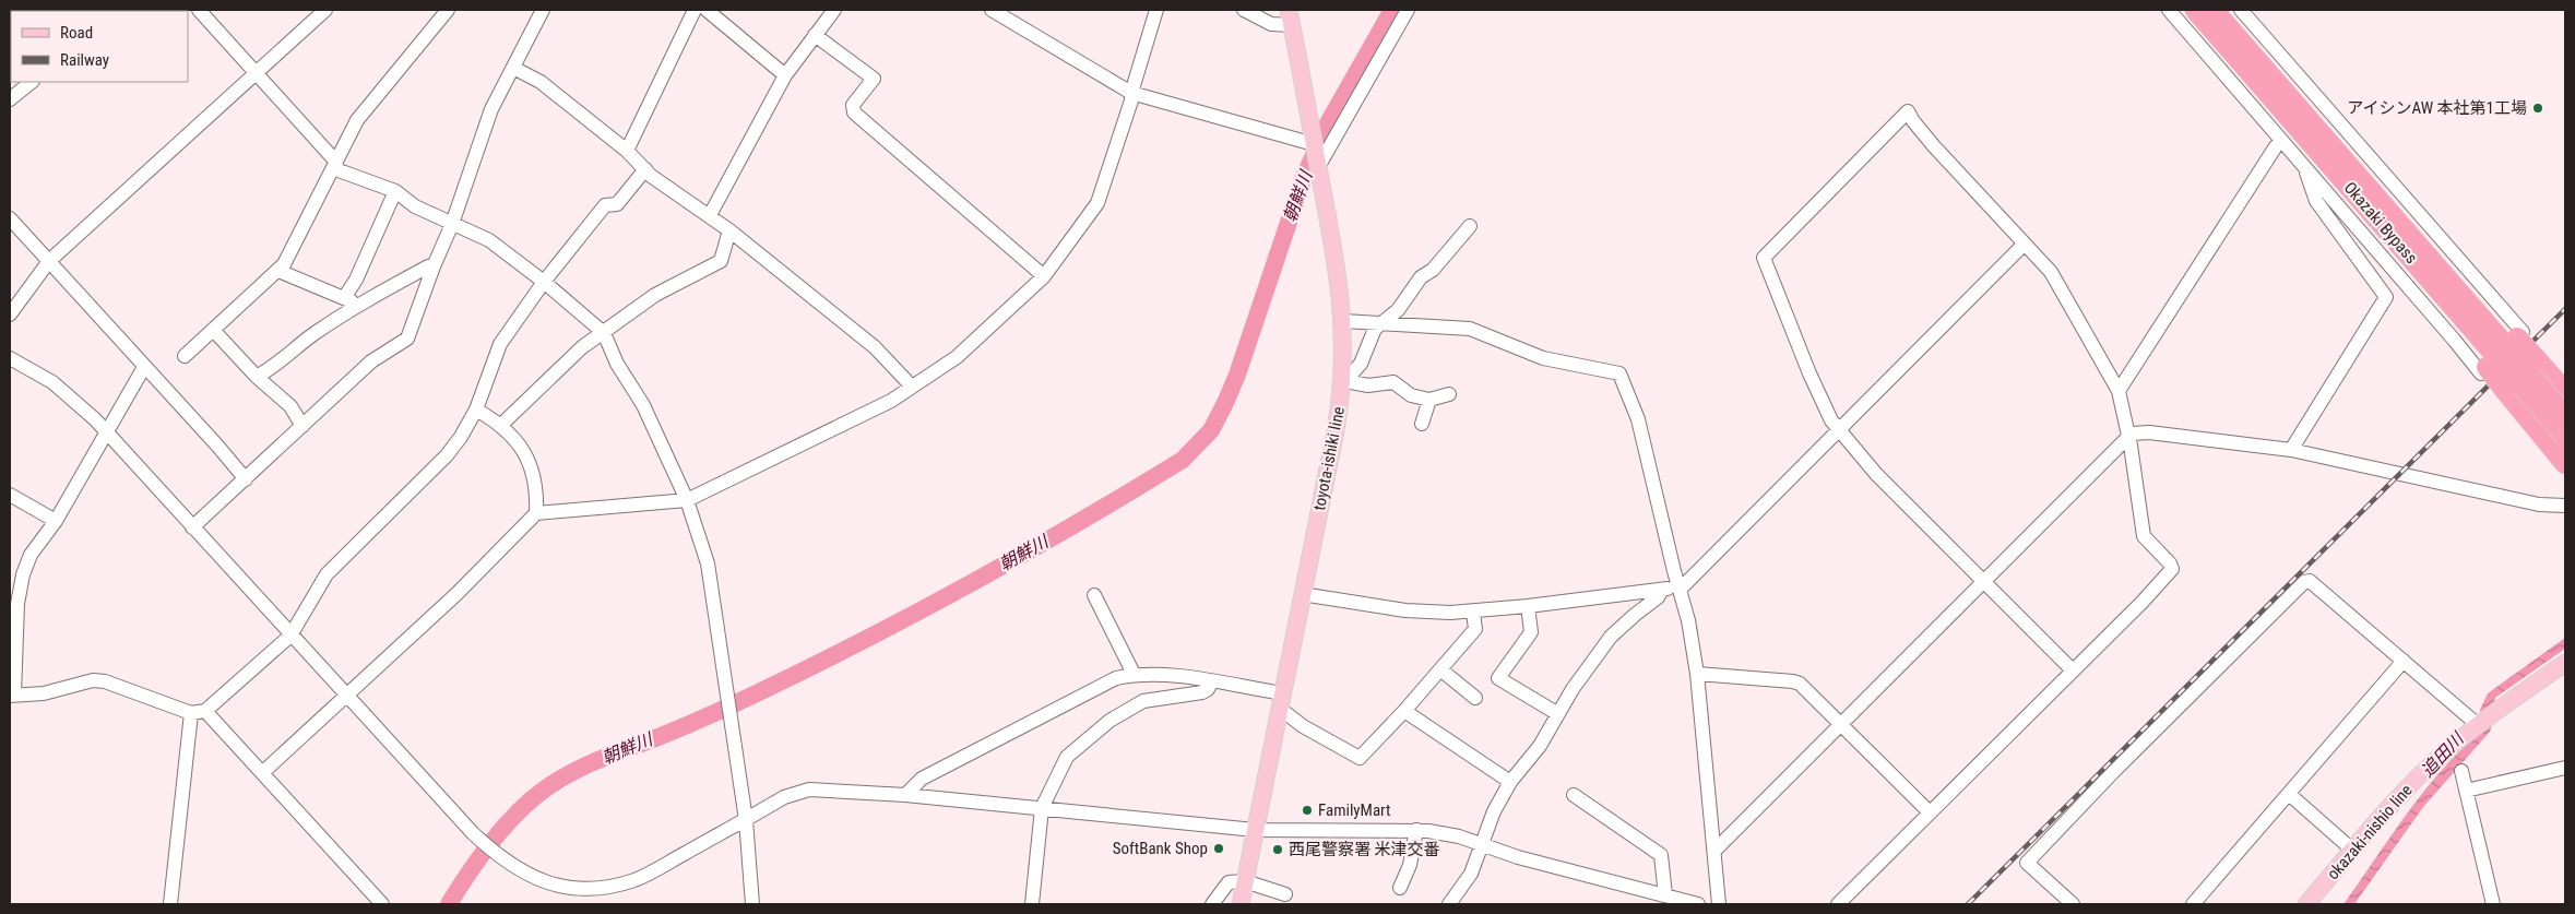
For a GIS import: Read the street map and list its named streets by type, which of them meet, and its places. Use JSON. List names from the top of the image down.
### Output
{
  "streets": {
    "highway": ["Okazaki Bypass"],
    "main road": ["toyota-ishiki line", "okazaki-nishio line"]
  },
  "water": ["朝鮮川", "追田川"],
  "places": [
    "アイシンAW 本社第1工場",
    "FamilyMart",
    "SoftBank Shop",
    "西尾警察署 米津交番"
  ],
  "legend": ["Road", "Railway"]
}
